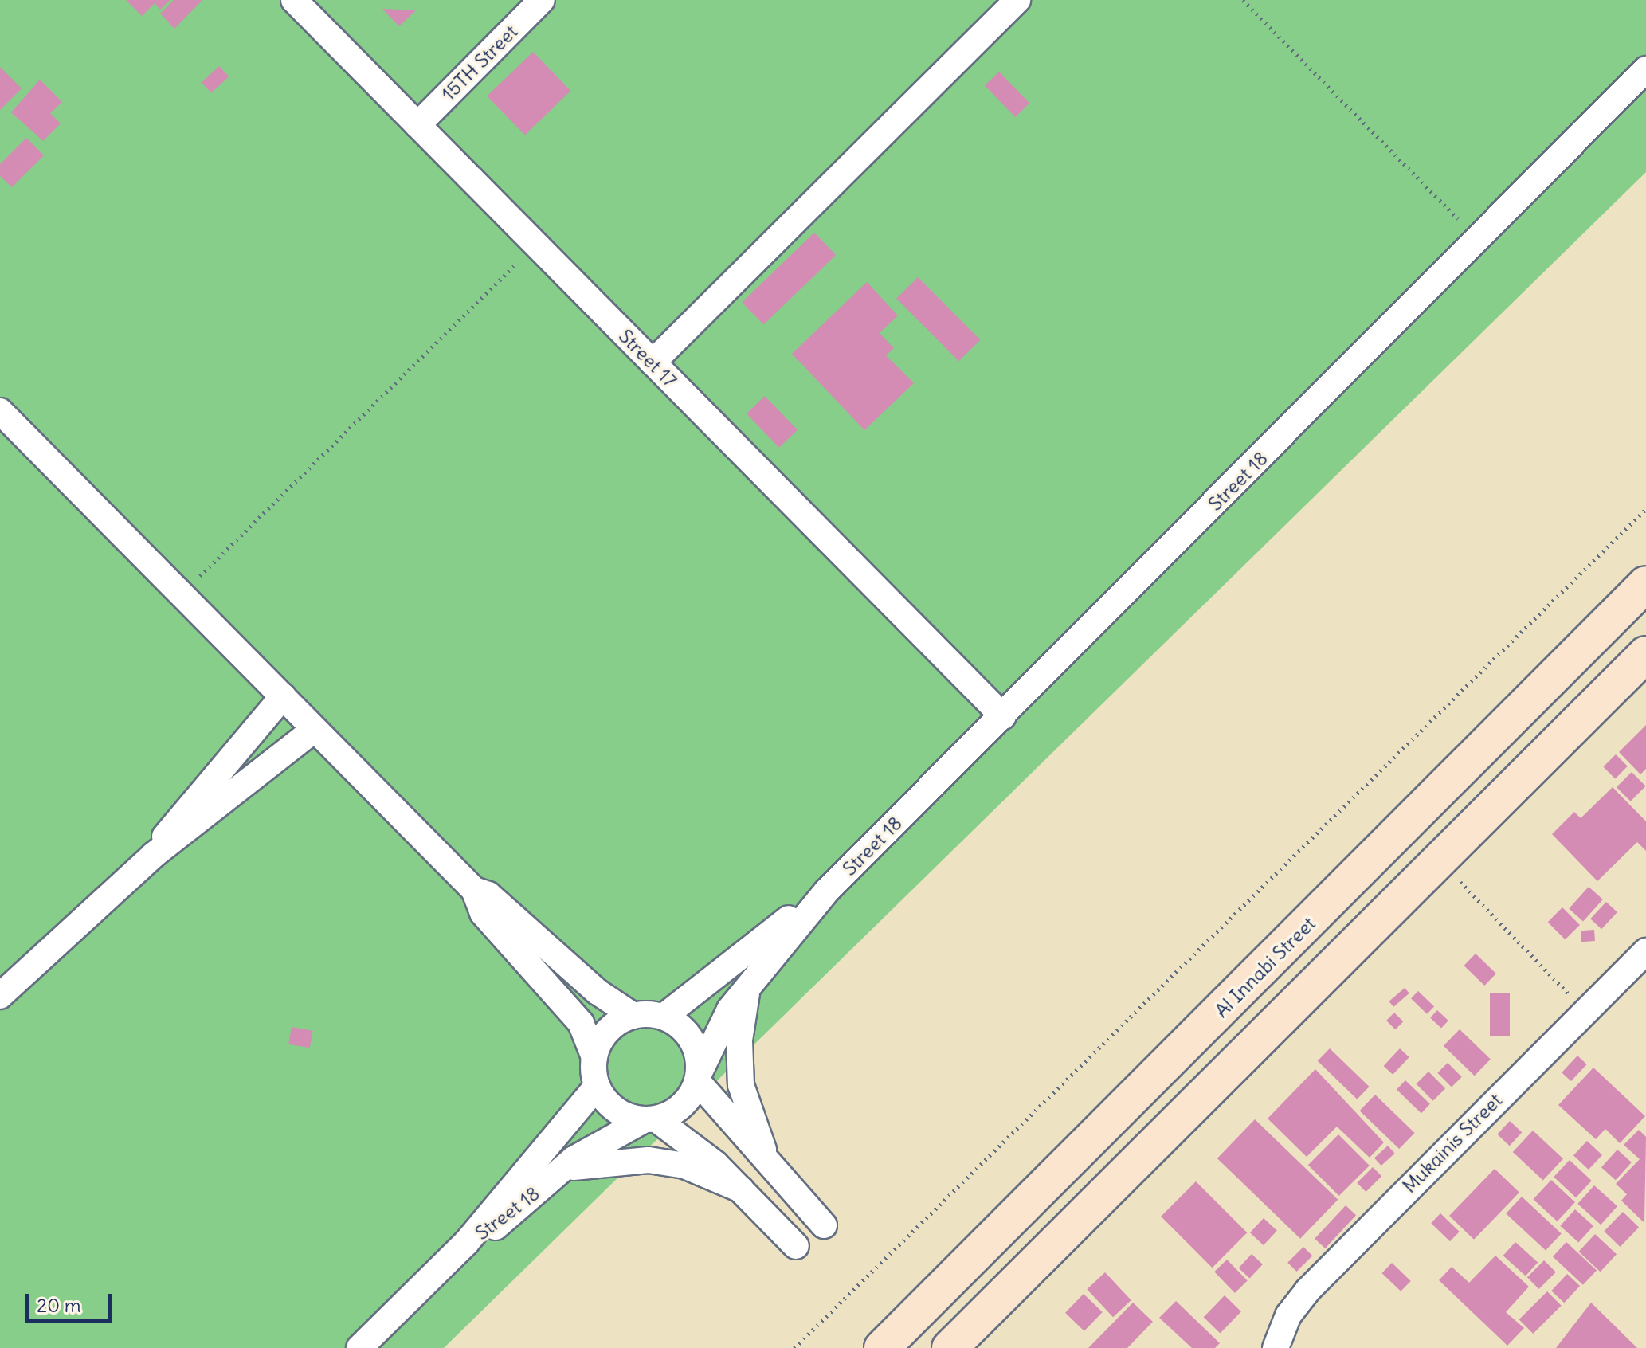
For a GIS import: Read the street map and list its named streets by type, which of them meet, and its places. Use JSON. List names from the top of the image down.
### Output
{
  "streets": {
    "street": [
      "15TH Street",
      "Street 17",
      "Street 18",
      "Al Innabi Street",
      "Mukainis Street"
    ]
  },
  "crossings": [
    ["15TH Street", "Street 17"],
    ["Street 17", "Street 18"]
  ],
  "scale_bar": "20 m"
}
